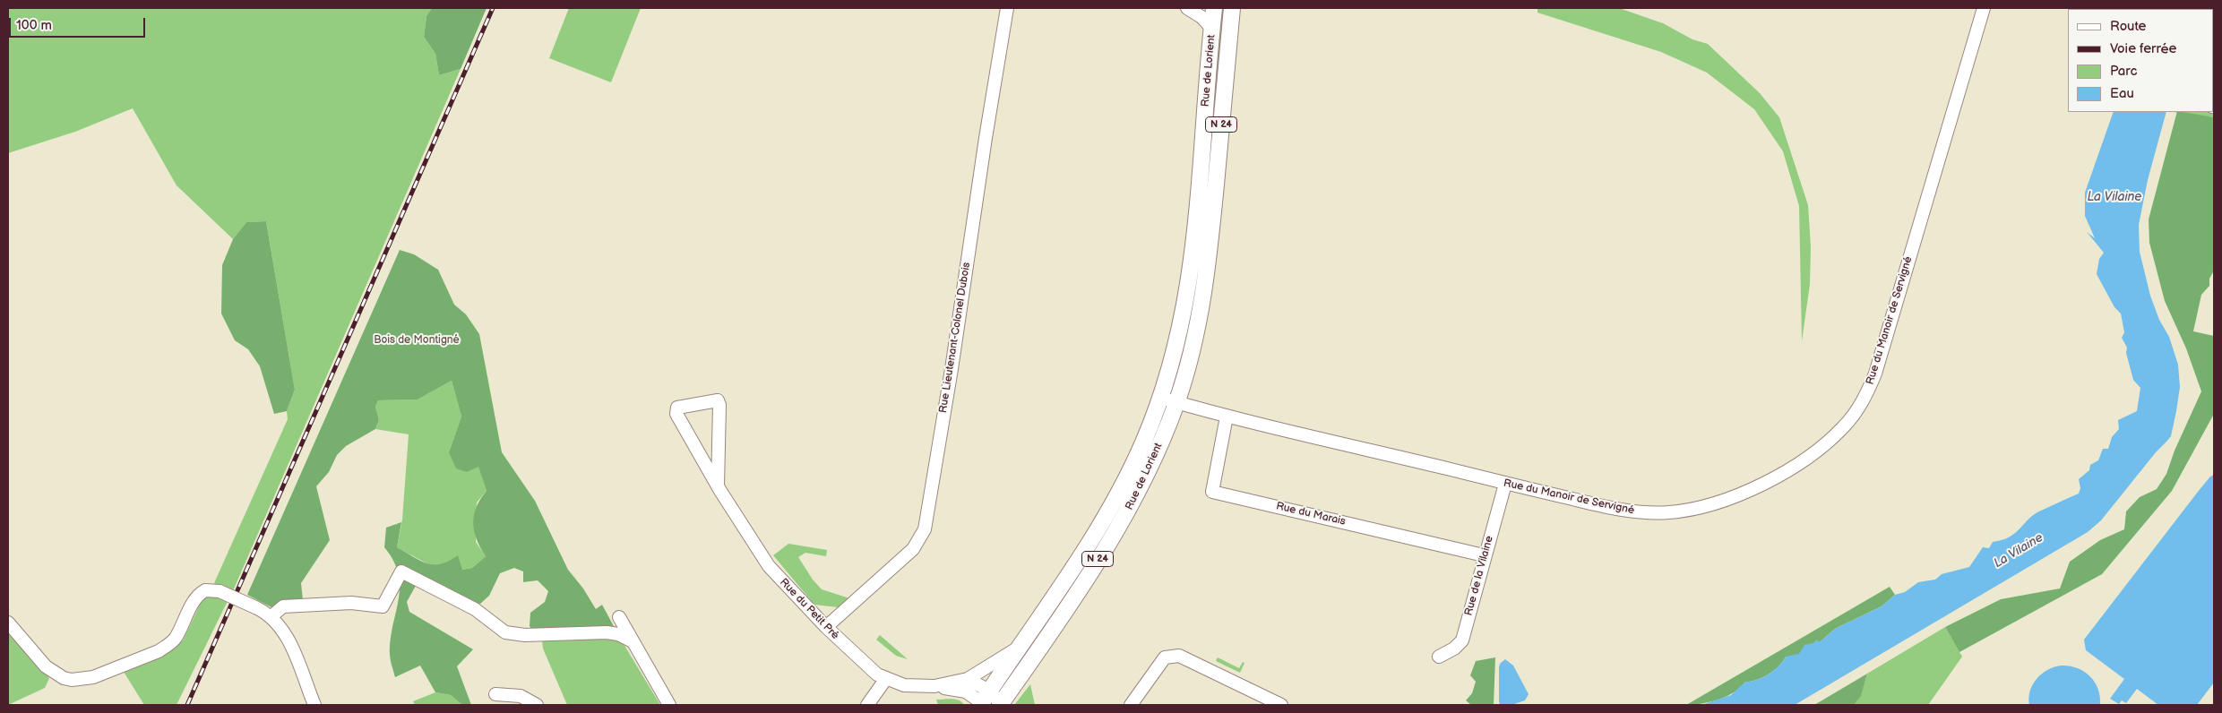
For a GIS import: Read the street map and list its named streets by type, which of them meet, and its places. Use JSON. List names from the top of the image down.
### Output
{
  "streets": {
    "main road": ["Rue de Lorient", "N 24"],
    "street": [
      "Rue du Manoir de Servigné",
      "Rue Lieutenant-Colonel Dubois",
      "Rue du Marais",
      "Rue de la Vilaine",
      "Rue du Petit Pré"
    ]
  },
  "crossings": [
    ["Rue de Lorient", "Rue du Manoir de Servigné"],
    ["Rue de Lorient", "Rue du Petit Pré"],
    ["Rue du Manoir de Servigné", "Rue du Marais"],
    ["Rue du Manoir de Servigné", "Rue de la Vilaine"],
    ["Rue Lieutenant-Colonel Dubois", "Rue du Petit Pré"],
    ["Rue du Marais", "Rue de la Vilaine"]
  ],
  "water": ["La Vilaine"],
  "parks": ["Bois de Montigné"],
  "legend": [
    "Route",
    "Voie ferrée",
    "Parc",
    "Eau"
  ],
  "scale_bar": "100 m"
}
